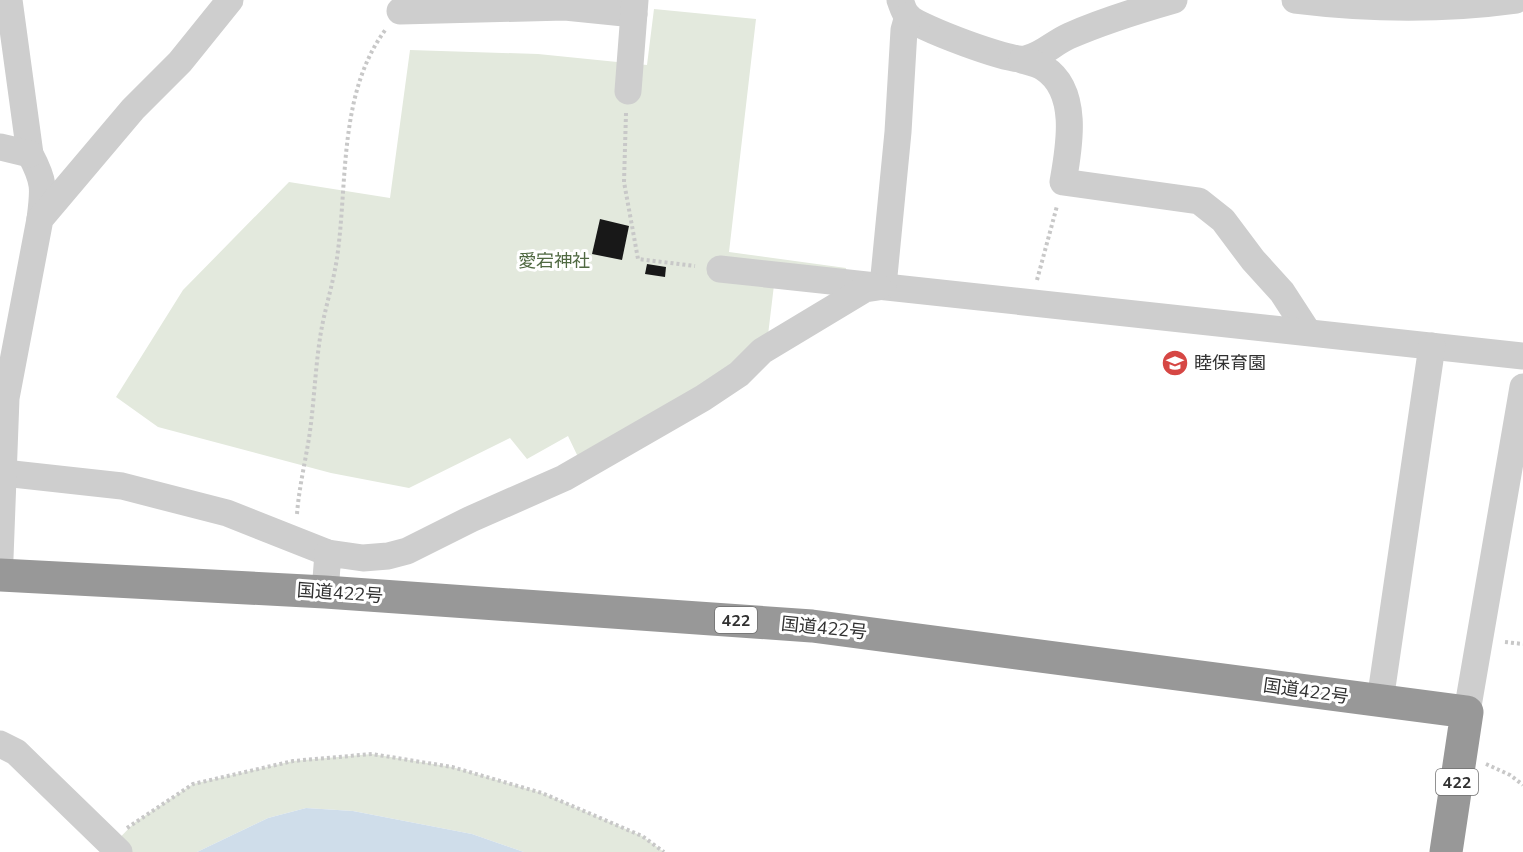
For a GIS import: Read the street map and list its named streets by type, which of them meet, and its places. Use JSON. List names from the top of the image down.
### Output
{
  "streets": {
    "highway": ["国道422号", "422"]
  },
  "crossings": [
    ["国道422号", "422"]
  ],
  "parks": ["愛宕神社"],
  "places": {
    "school or university": ["睦保育園"]
  }
}
